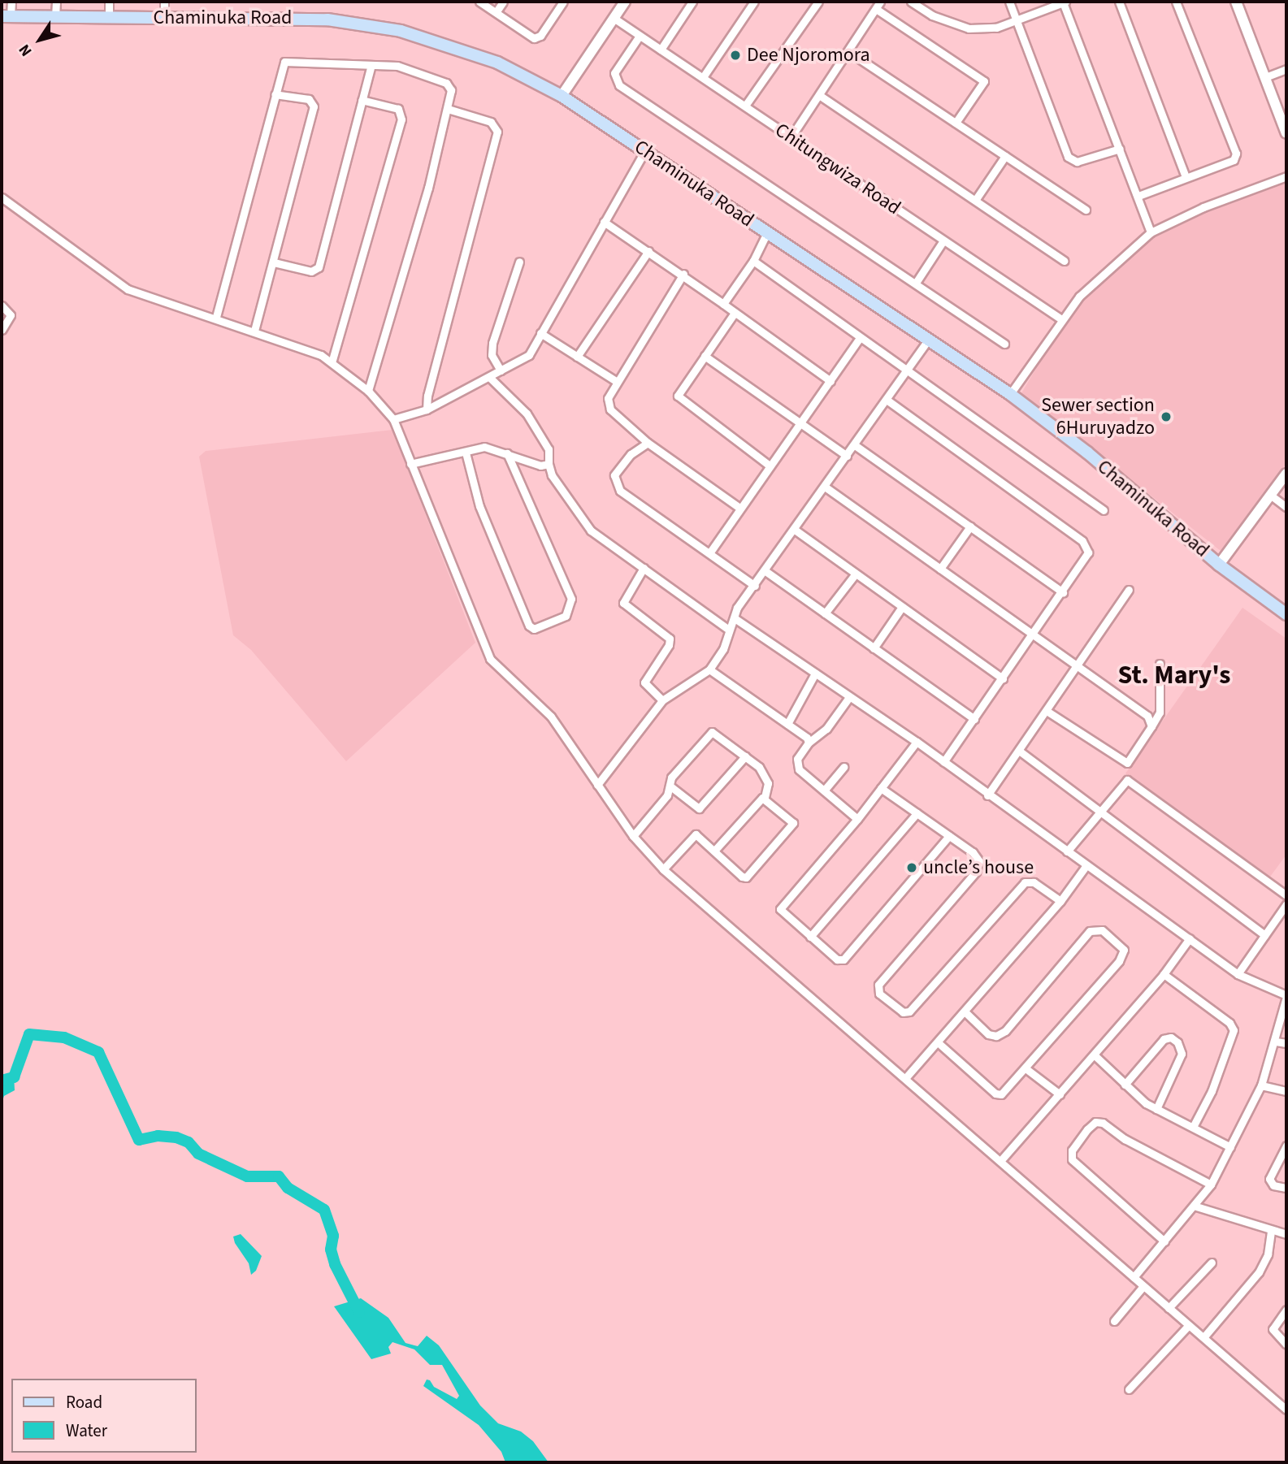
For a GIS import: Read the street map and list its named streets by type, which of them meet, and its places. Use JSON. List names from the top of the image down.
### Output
{
  "streets": {
    "main road": ["Chaminuka Road"],
    "street": ["Chitungwiza Road"]
  },
  "districts": ["St. Mary's"],
  "places": ["Dee Njoromora", "Sewer section 6Huruyadzo", "uncle’s house"],
  "legend": ["Road", "Water"],
  "north": "bottom left"
}
